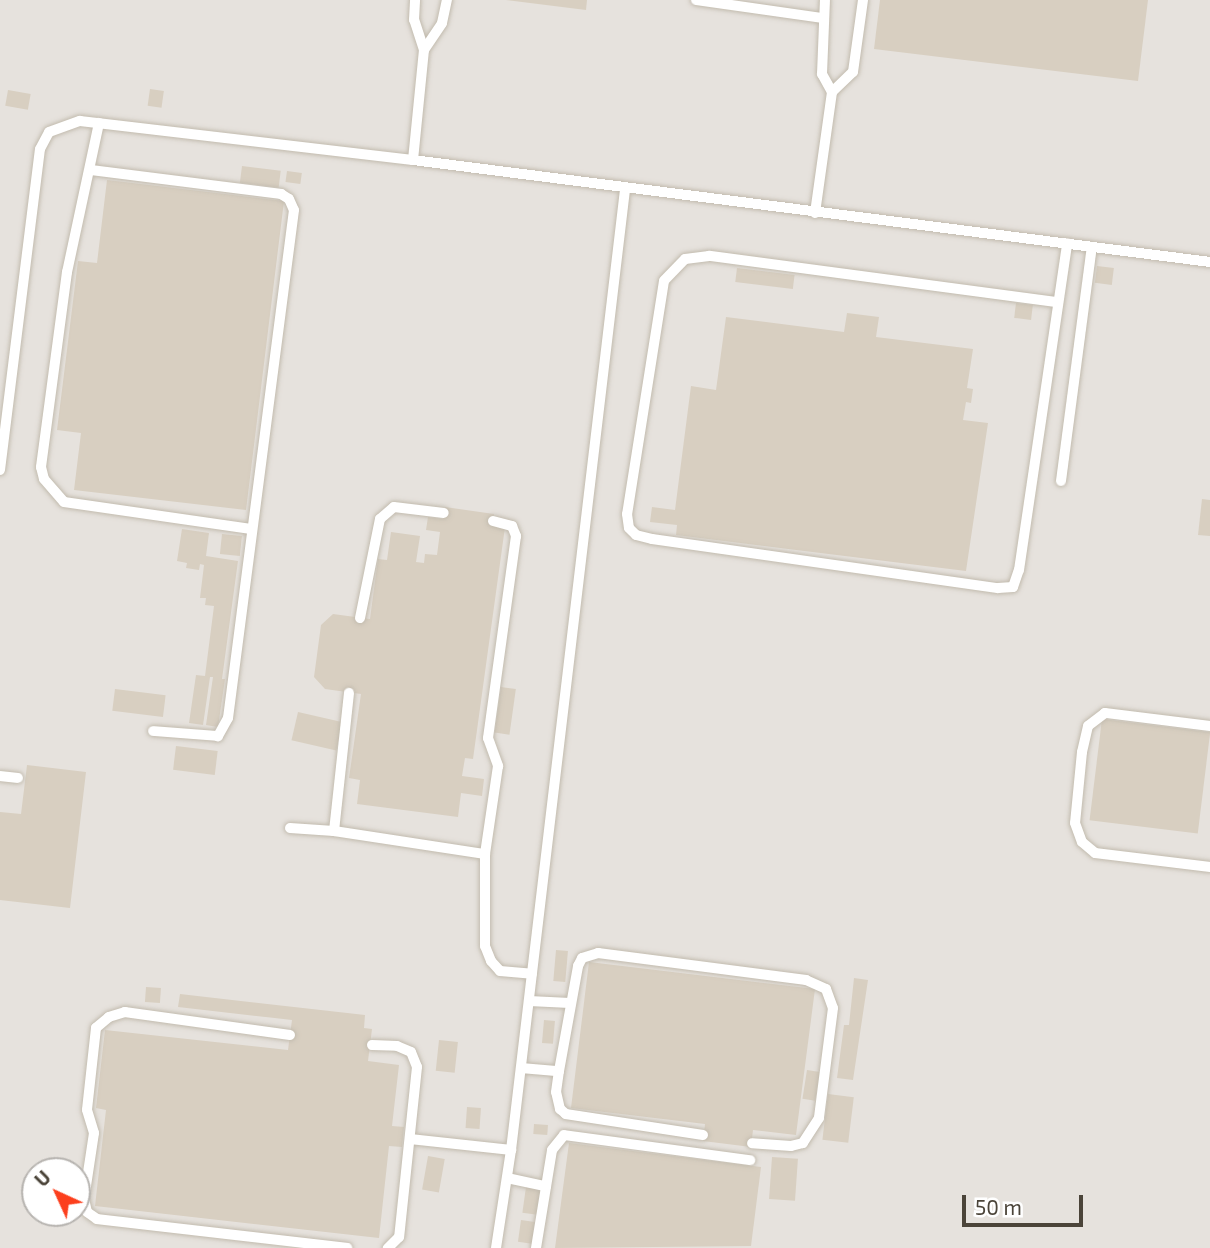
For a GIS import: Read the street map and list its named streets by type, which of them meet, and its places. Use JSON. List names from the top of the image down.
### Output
{
  "scale_bar": "50 m",
  "north": "top left"
}
